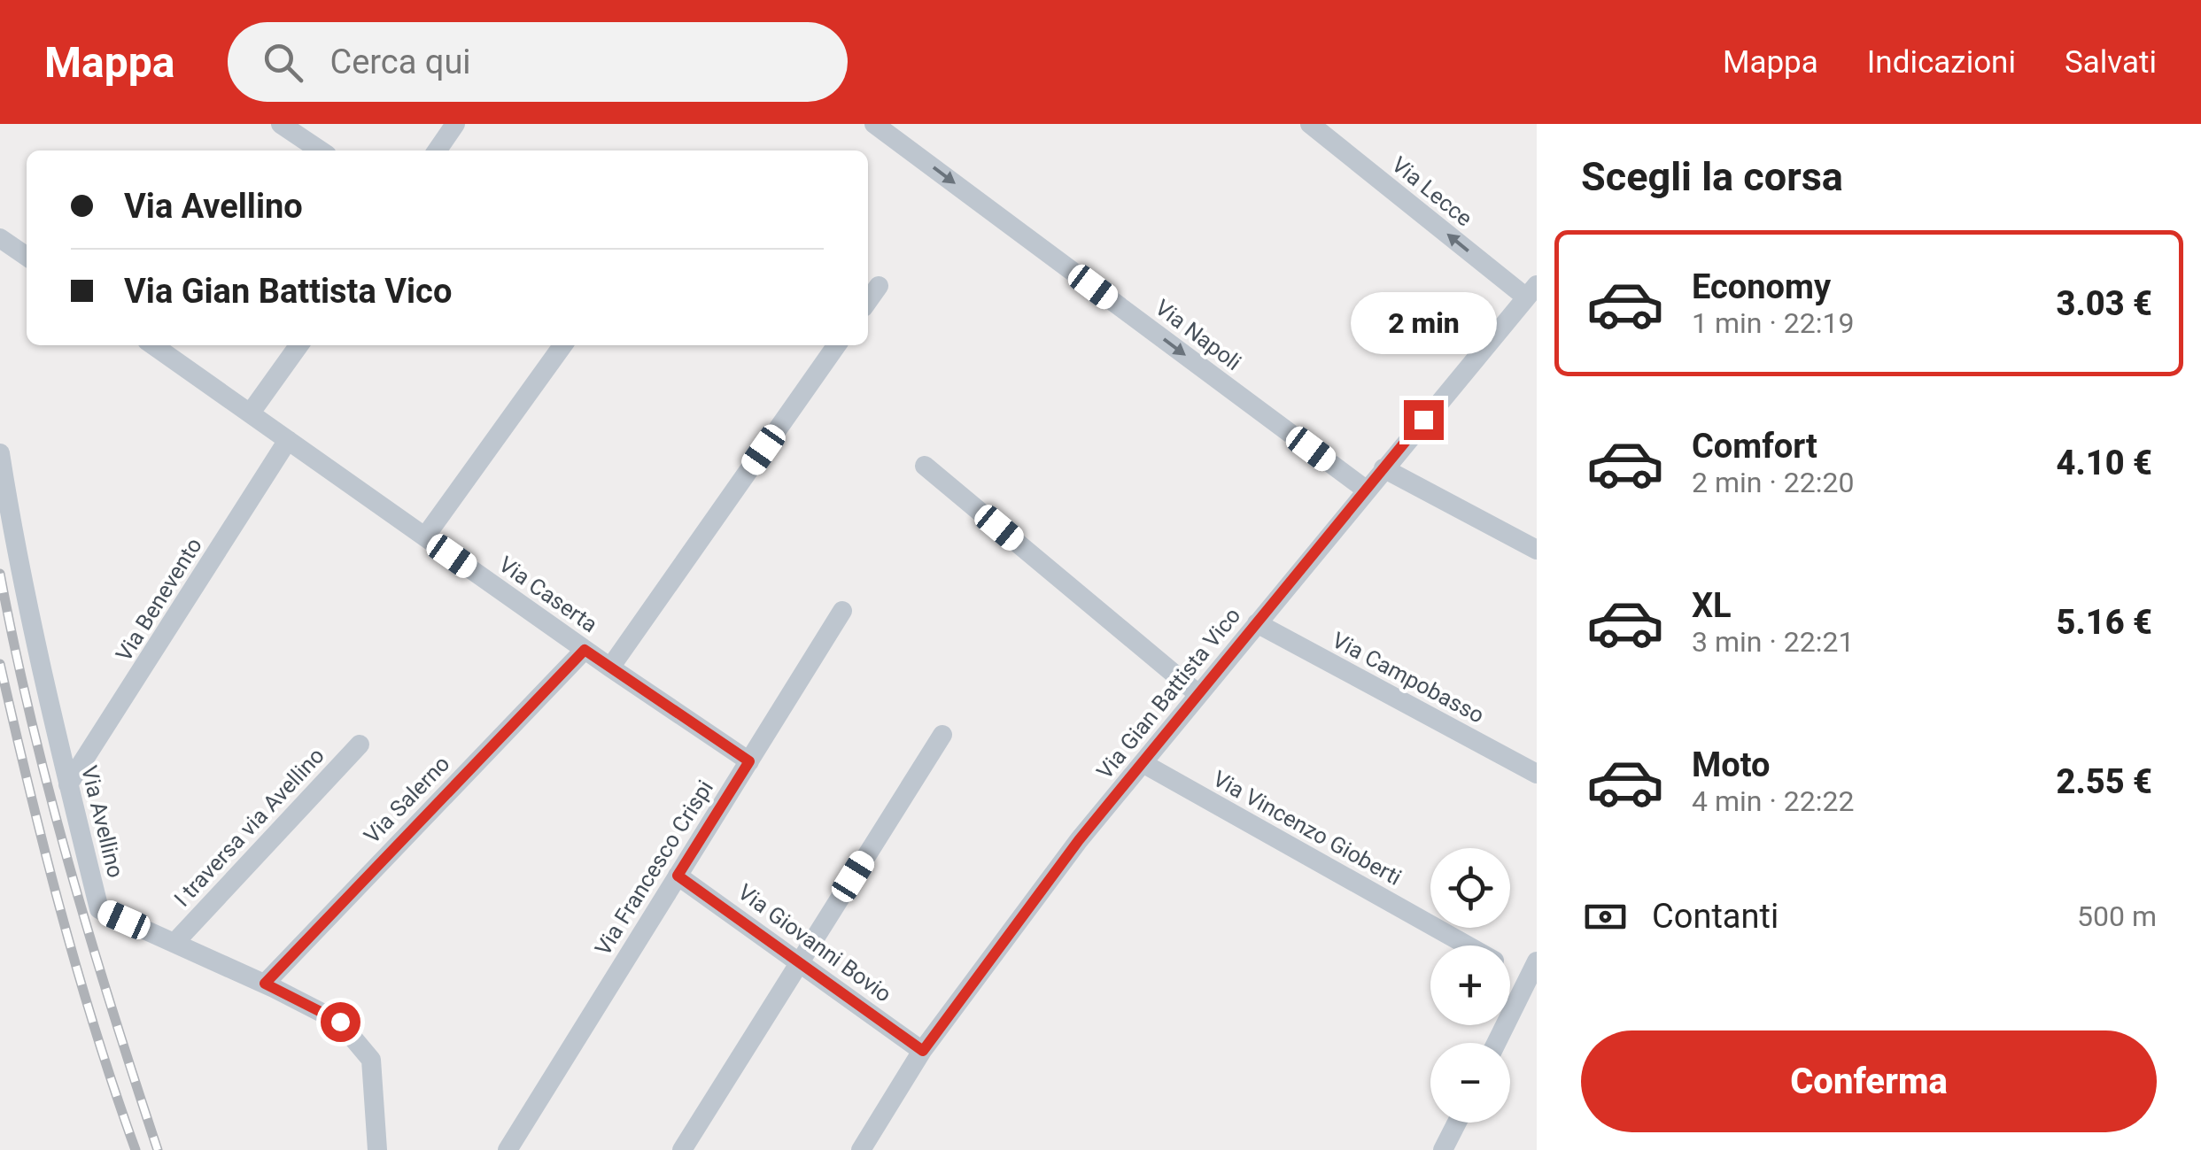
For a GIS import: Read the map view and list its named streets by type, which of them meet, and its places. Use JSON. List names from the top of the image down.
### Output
{
  "streets": {
    "street": [
      "Via Lecce",
      "Via Napoli",
      "Via Caserta",
      "Via Benevento",
      "Via Campobasso",
      "Via Gian Battista Vico",
      "Via Salerno",
      "Via Avellino",
      "I traversa via Avellino",
      "Via Vincenzo Gioberti",
      "Via Francesco Crispi",
      "Via Giovanni Bovio"
    ]
  },
  "crossings": [
    ["Via Lecce", "Via Gian Battista Vico"],
    ["Via Napoli", "Via Gian Battista Vico"],
    ["Via Caserta", "Via Benevento"],
    ["Via Caserta", "Via Salerno"],
    ["Via Caserta", "Via Francesco Crispi"],
    ["Via Benevento", "Via Avellino"],
    ["Via Campobasso", "Via Gian Battista Vico"],
    ["Via Gian Battista Vico", "Via Vincenzo Gioberti"],
    ["Via Gian Battista Vico", "Via Giovanni Bovio"],
    ["Via Salerno", "Via Avellino"],
    ["Via Avellino", "I traversa via Avellino"],
    ["Via Francesco Crispi", "Via Giovanni Bovio"]
  ],
  "one_way": ["Via Lecce", "Via Napoli"],
  "page": {
    "header": "Mappa",
    "search": "Cerca qui",
    "nav": ["Mappa", "Indicazioni", "Salvati"],
    "heading": "Scegli la corsa",
    "banner": ["Via Avellino", "Via Gian Battista Vico"],
    "list": [
      {
        "name": "Economy",
        "note": "1 min · 22:19",
        "value": "3.03 €"
      },
      {
        "name": "Comfort",
        "note": "2 min · 22:20",
        "value": "4.10 €"
      },
      {
        "name": "XL",
        "note": "3 min · 22:21",
        "value": "5.16 €"
      },
      {
        "name": "Moto",
        "note": "4 min · 22:22",
        "value": "2.55 €"
      }
    ],
    "bubble": "2 min",
    "map_buttons": ["+", "−"],
    "pay": ["Contanti", "500 m"],
    "buttons": "Conferma"
  }
}
